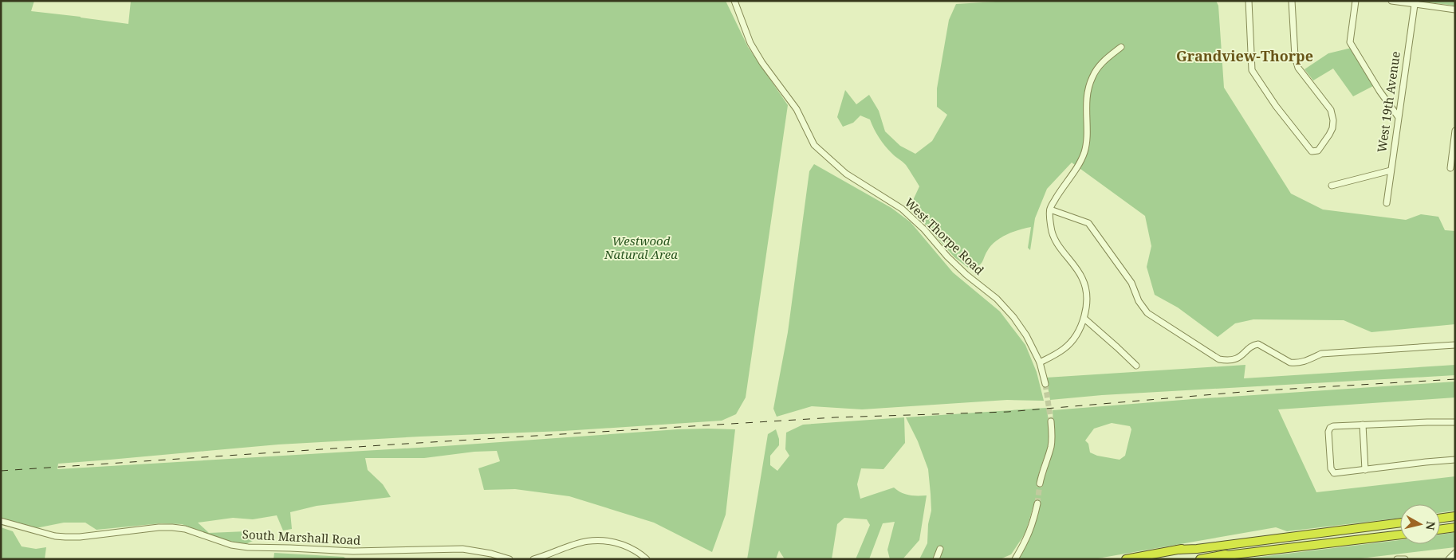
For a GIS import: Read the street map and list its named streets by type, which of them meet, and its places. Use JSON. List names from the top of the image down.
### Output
{
  "streets": {
    "street": ["West 19th Avenue", "West Thorpe Road", "South Marshall Road"]
  },
  "districts": ["Grandview-Thorpe"],
  "parks": ["Westwood Natural Area"],
  "north": "right"
}
